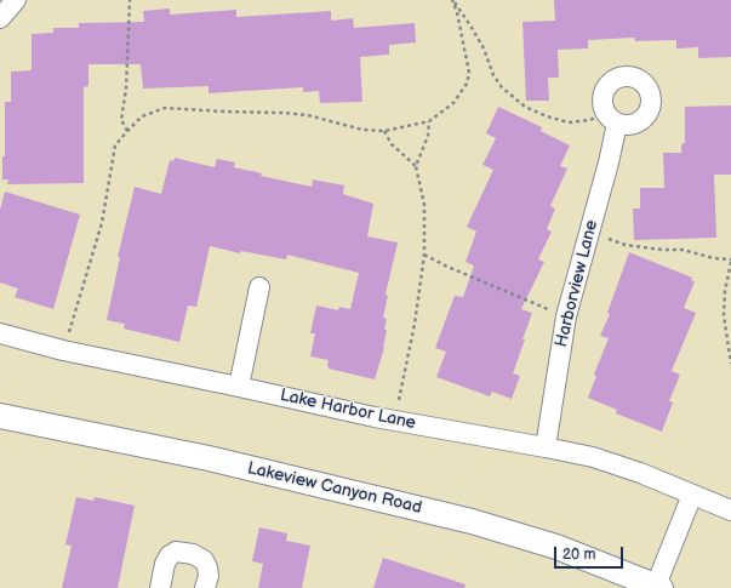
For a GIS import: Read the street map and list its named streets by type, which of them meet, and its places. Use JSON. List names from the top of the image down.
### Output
{
  "streets": {
    "street": ["Harborview Lane", "Lake Harbor Lane", "Lakeview Canyon Road"]
  },
  "crossings": [
    ["Harborview Lane", "Lake Harbor Lane"]
  ],
  "scale_bar": "20 m"
}
